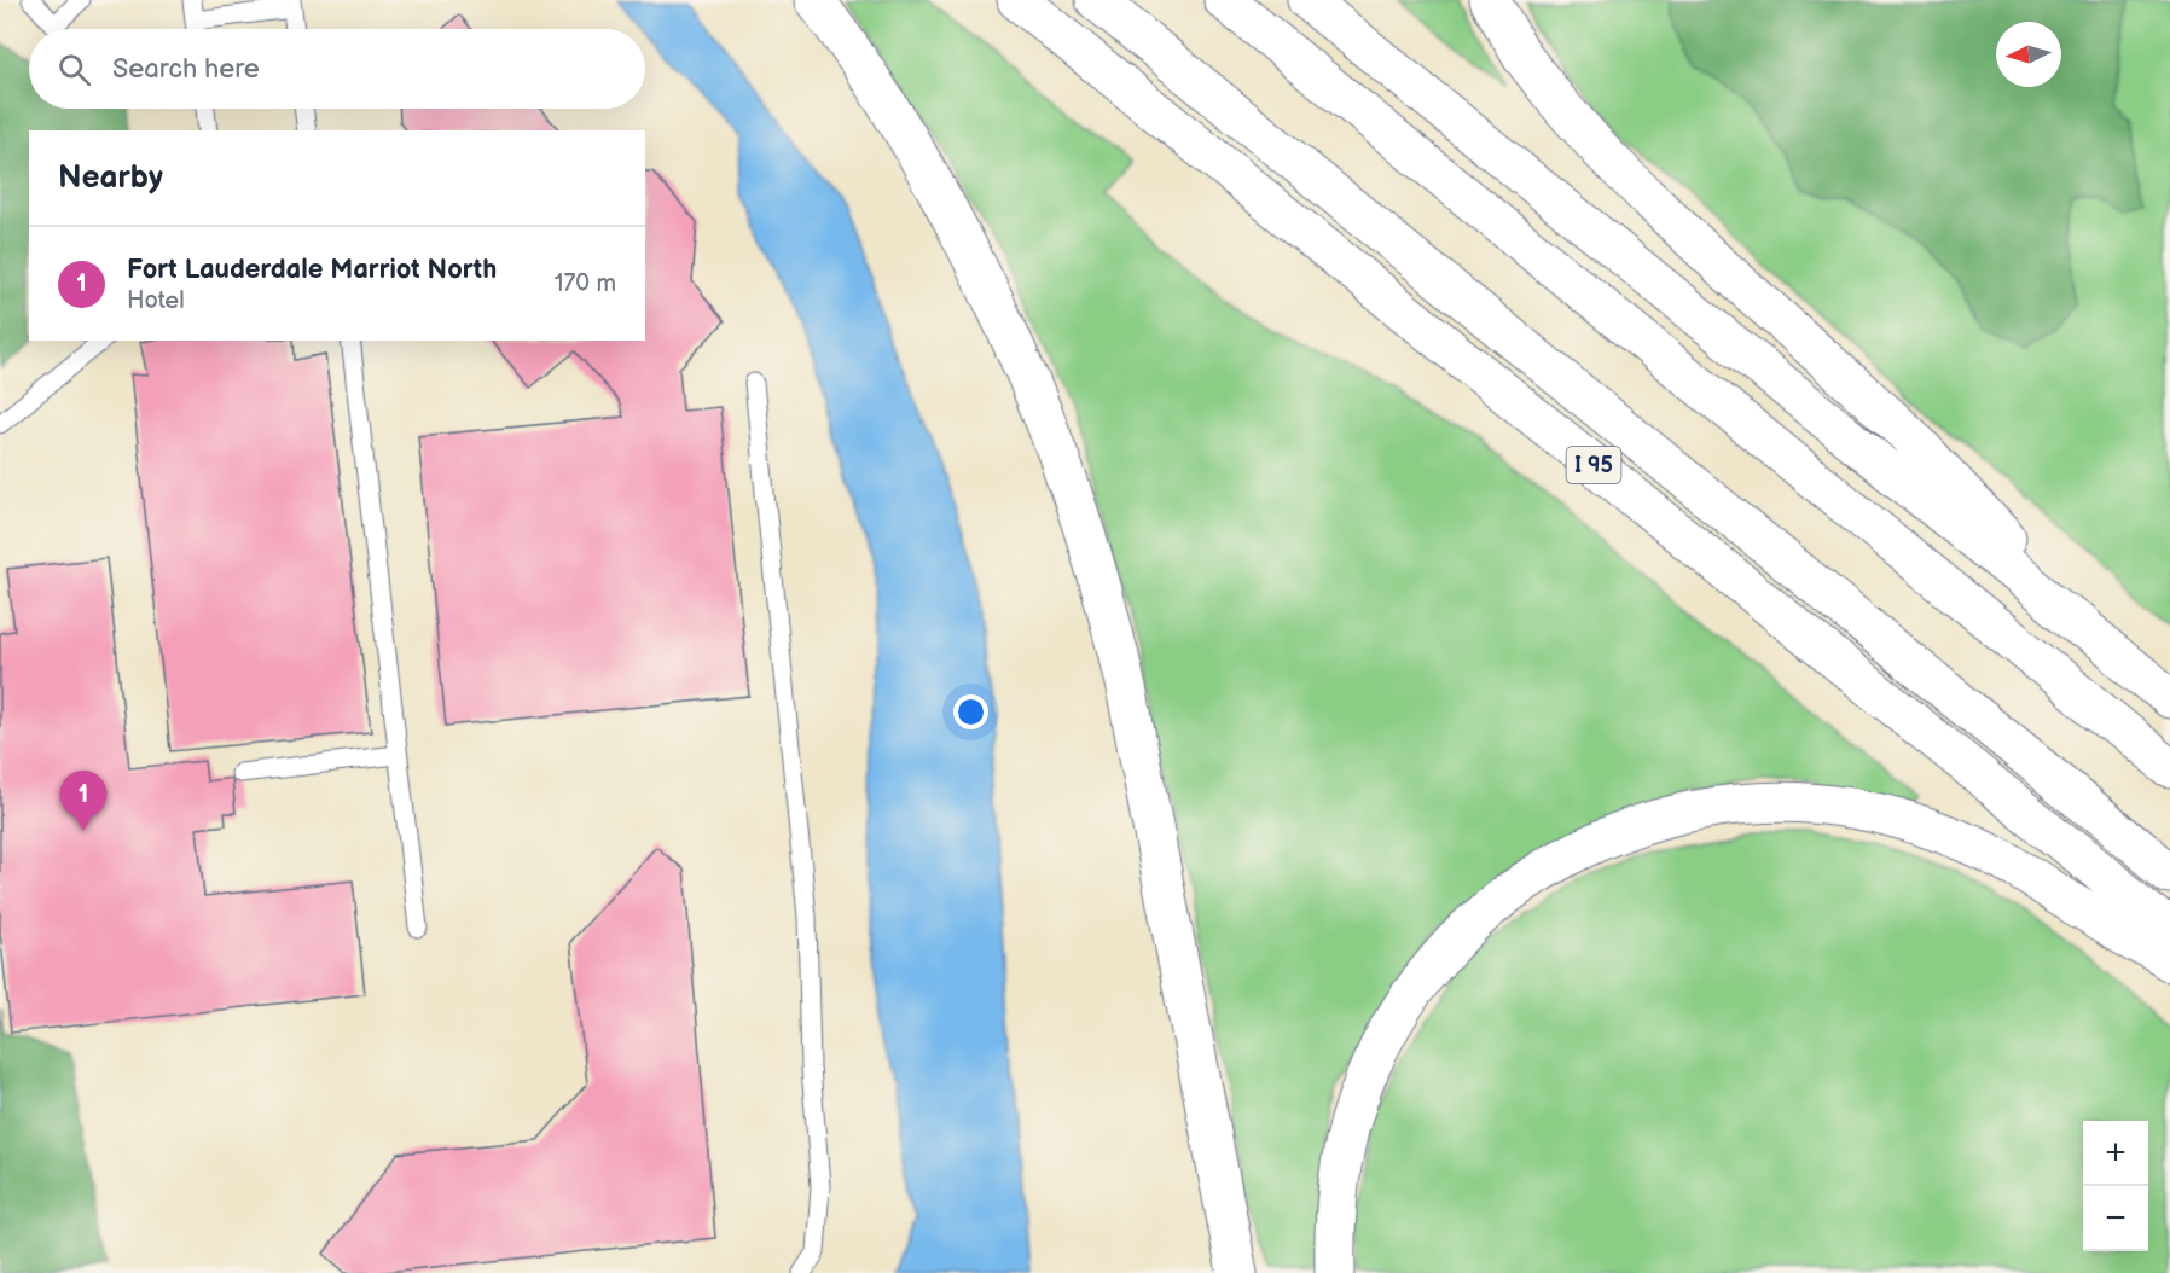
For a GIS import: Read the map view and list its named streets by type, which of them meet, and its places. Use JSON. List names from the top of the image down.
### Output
{
  "streets": {
    "highway": ["I 95"]
  },
  "north": "left",
  "page": {
    "search": "Search here",
    "heading": "Nearby",
    "list": [
      {
        "mark": "1",
        "name": "Fort Lauderdale Marriot North",
        "note": "Hotel",
        "value": "170 m"
      }
    ],
    "pins": "1",
    "map_buttons": ["+", "−"]
  }
}
